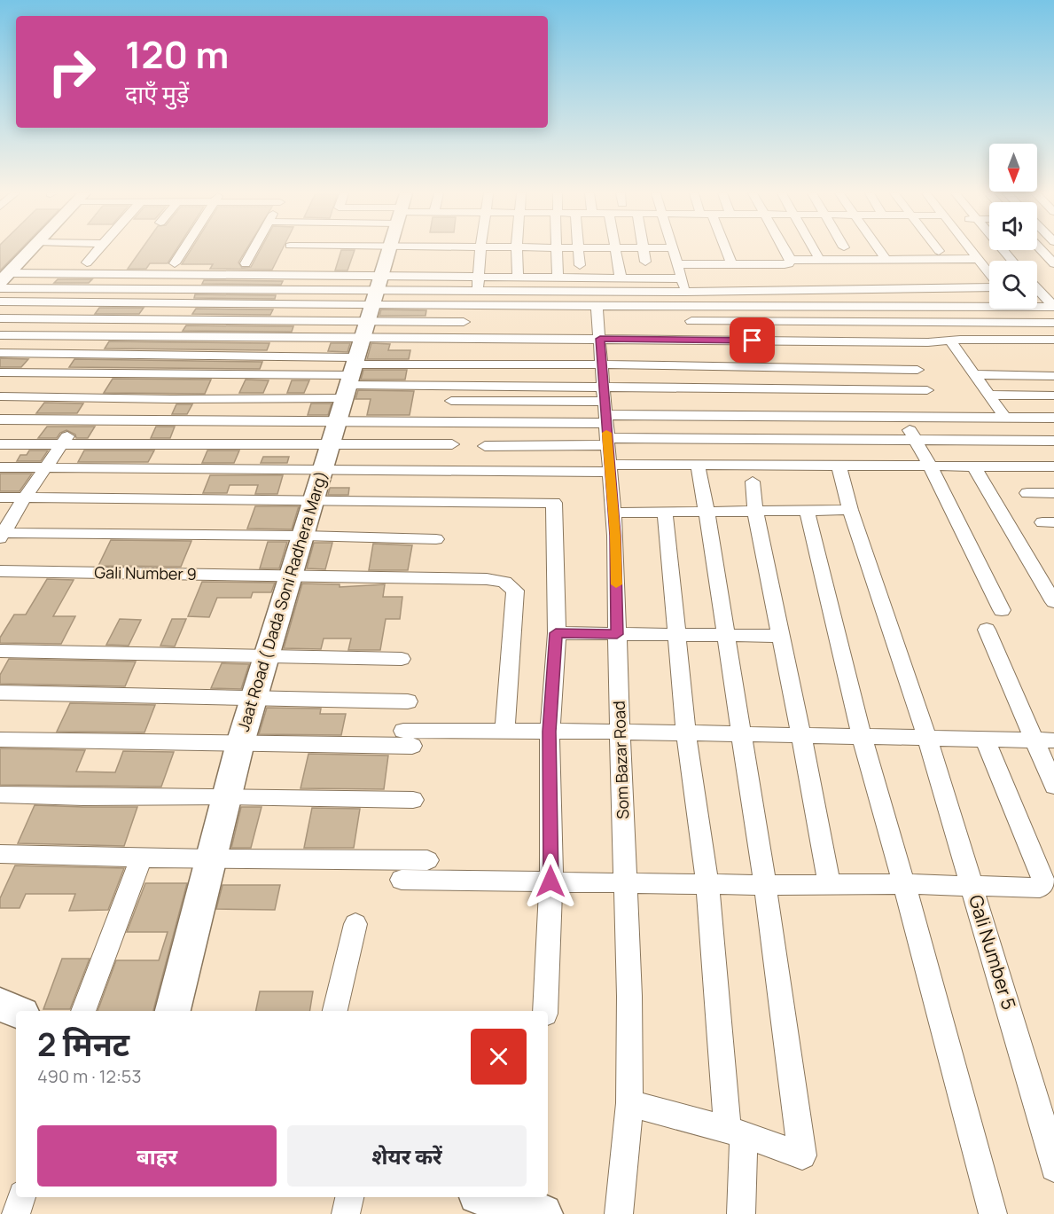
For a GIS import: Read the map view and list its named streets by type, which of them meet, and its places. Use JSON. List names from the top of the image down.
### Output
{
  "streets": {
    "street": [
      "Gali Number 9",
      "Jaat Road ( Dada Soni Radhera Marg)",
      "Som Bazar Road",
      "Gali Number 5"
    ]
  },
  "crossings": [
    ["Gali Number 9", "Jaat Road ( Dada Soni Radhera Marg)"]
  ],
  "north": "bottom",
  "page": {
    "turn": ["120 m", "दाएँ मुड़ें"],
    "heading": ["2 मिनट", "490 m · 12:53"],
    "buttons": ["बाहर", "शेयर करें"]
  }
}
